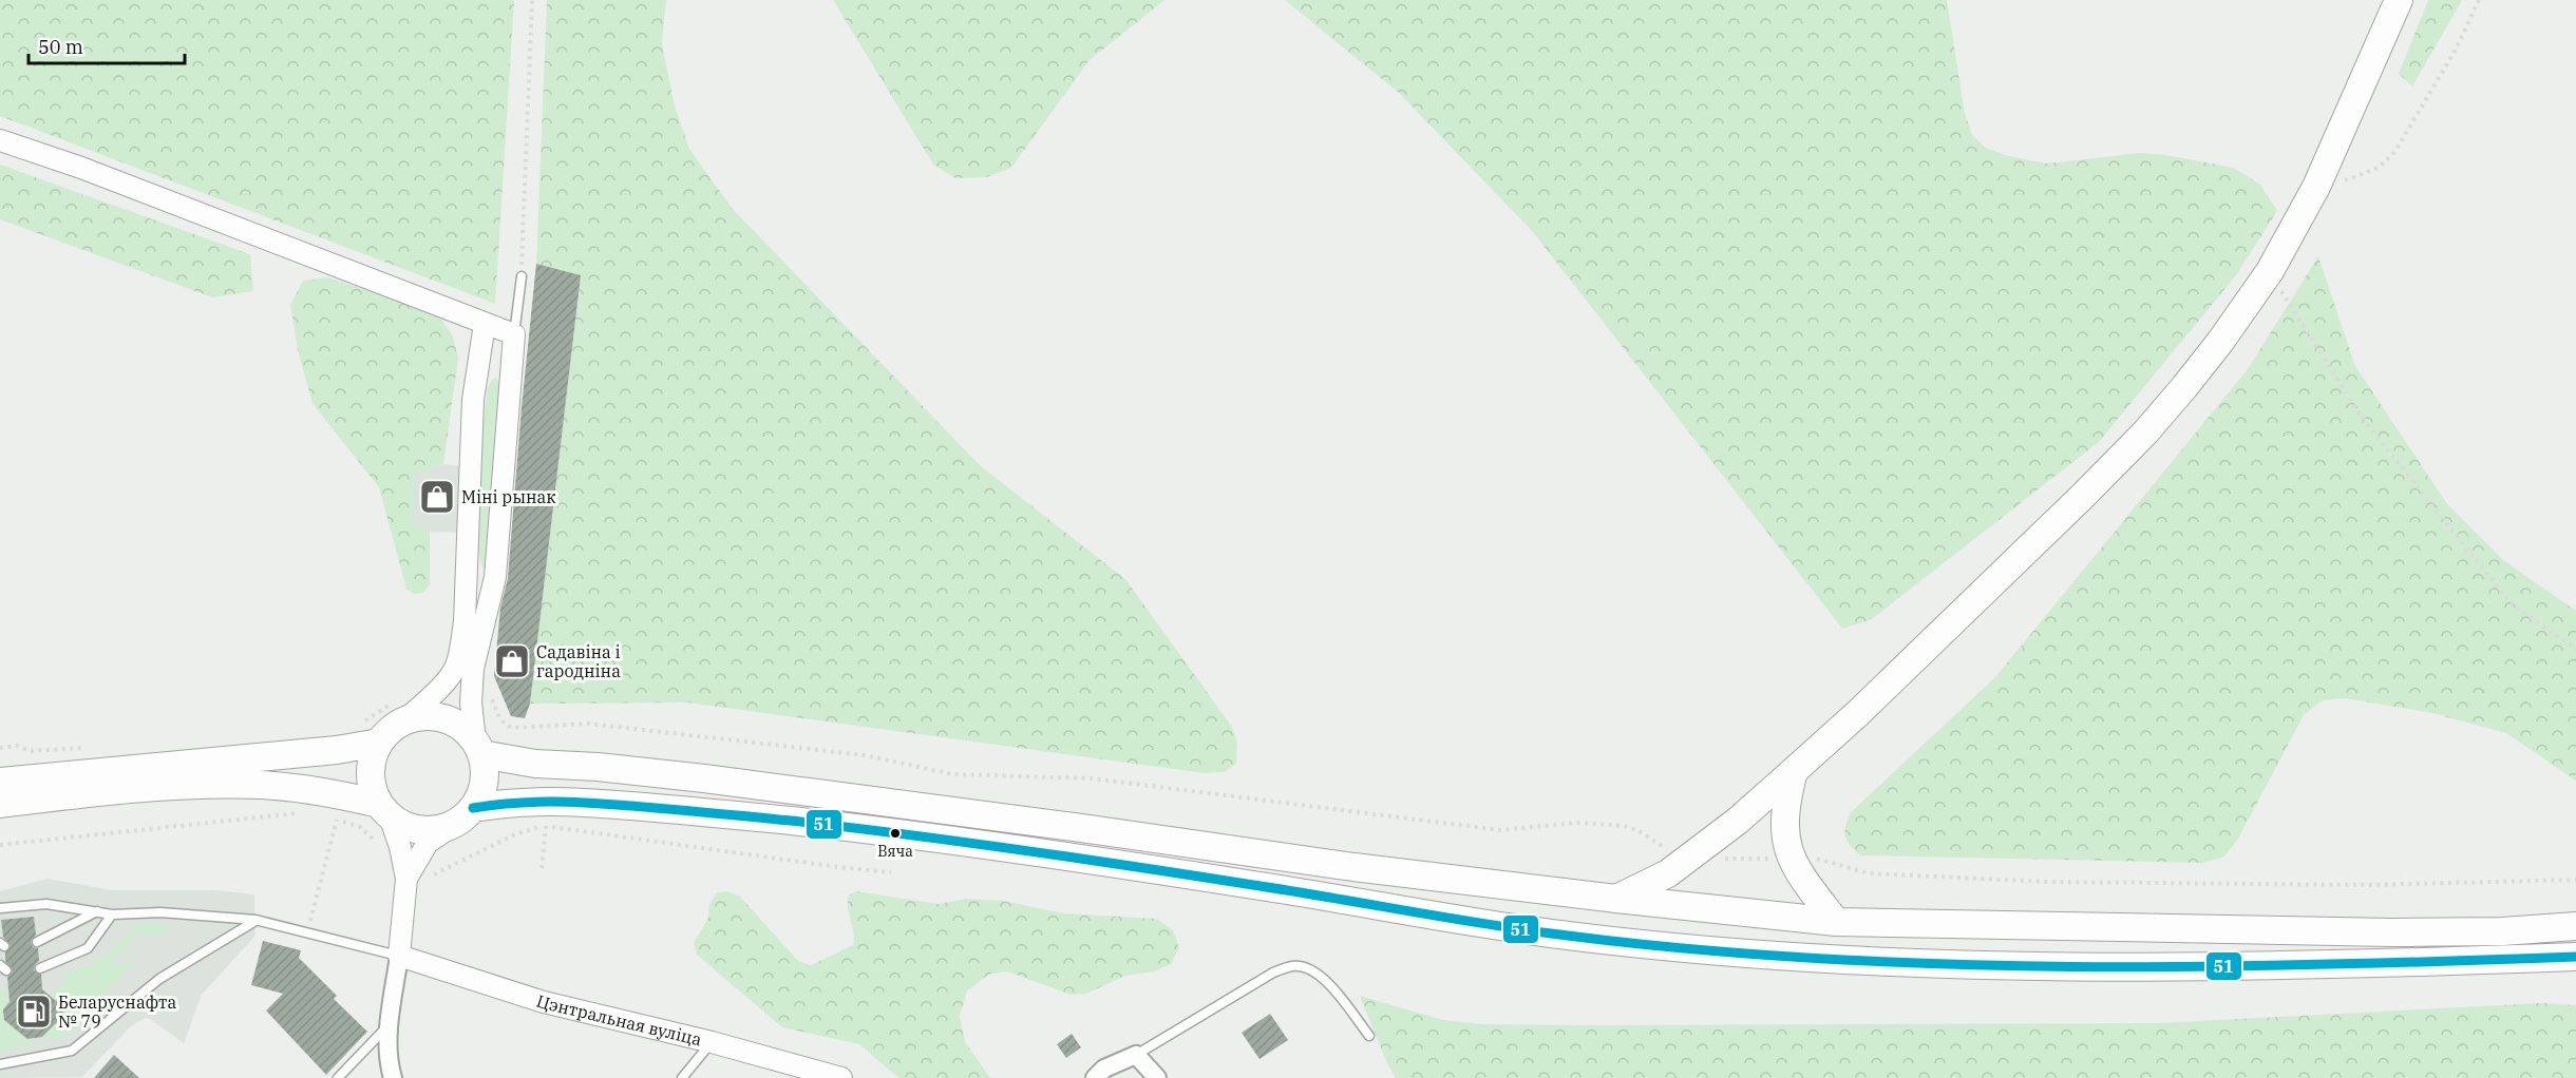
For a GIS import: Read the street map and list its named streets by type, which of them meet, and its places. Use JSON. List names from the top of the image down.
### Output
{
  "streets": {
    "street": ["Цэнтральная вуліца"]
  },
  "places": {
    "shop": ["Міні рынак", "Садавіна і гародніна"],
    "other": ["Вяча"],
    "fuel station": ["Беларуснафта № 79"]
  },
  "lines": ["transit line 51"],
  "scale_bar": "50 m"
}
